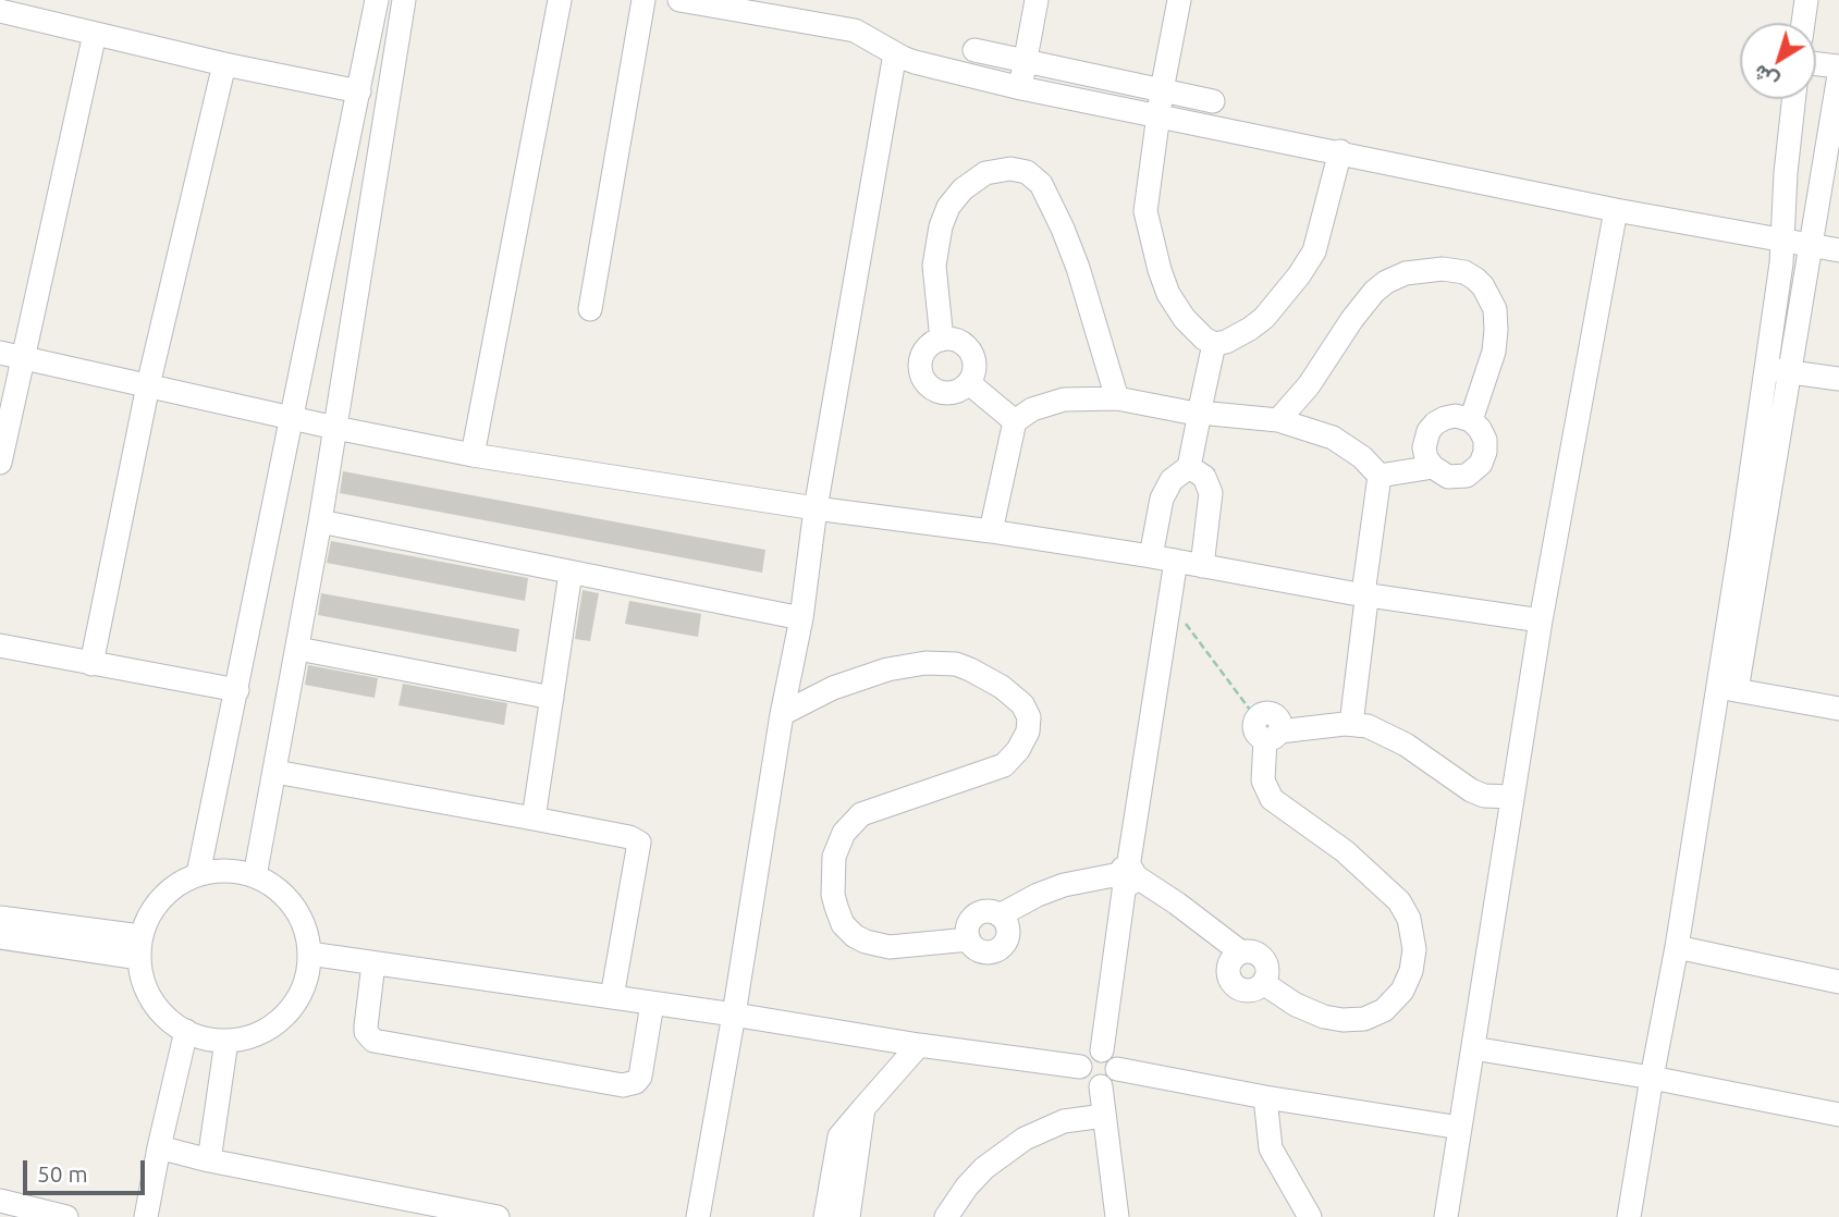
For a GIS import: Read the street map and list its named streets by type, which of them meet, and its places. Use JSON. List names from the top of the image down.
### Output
{
  "scale_bar": "50 m",
  "north": "bottom left"
}
